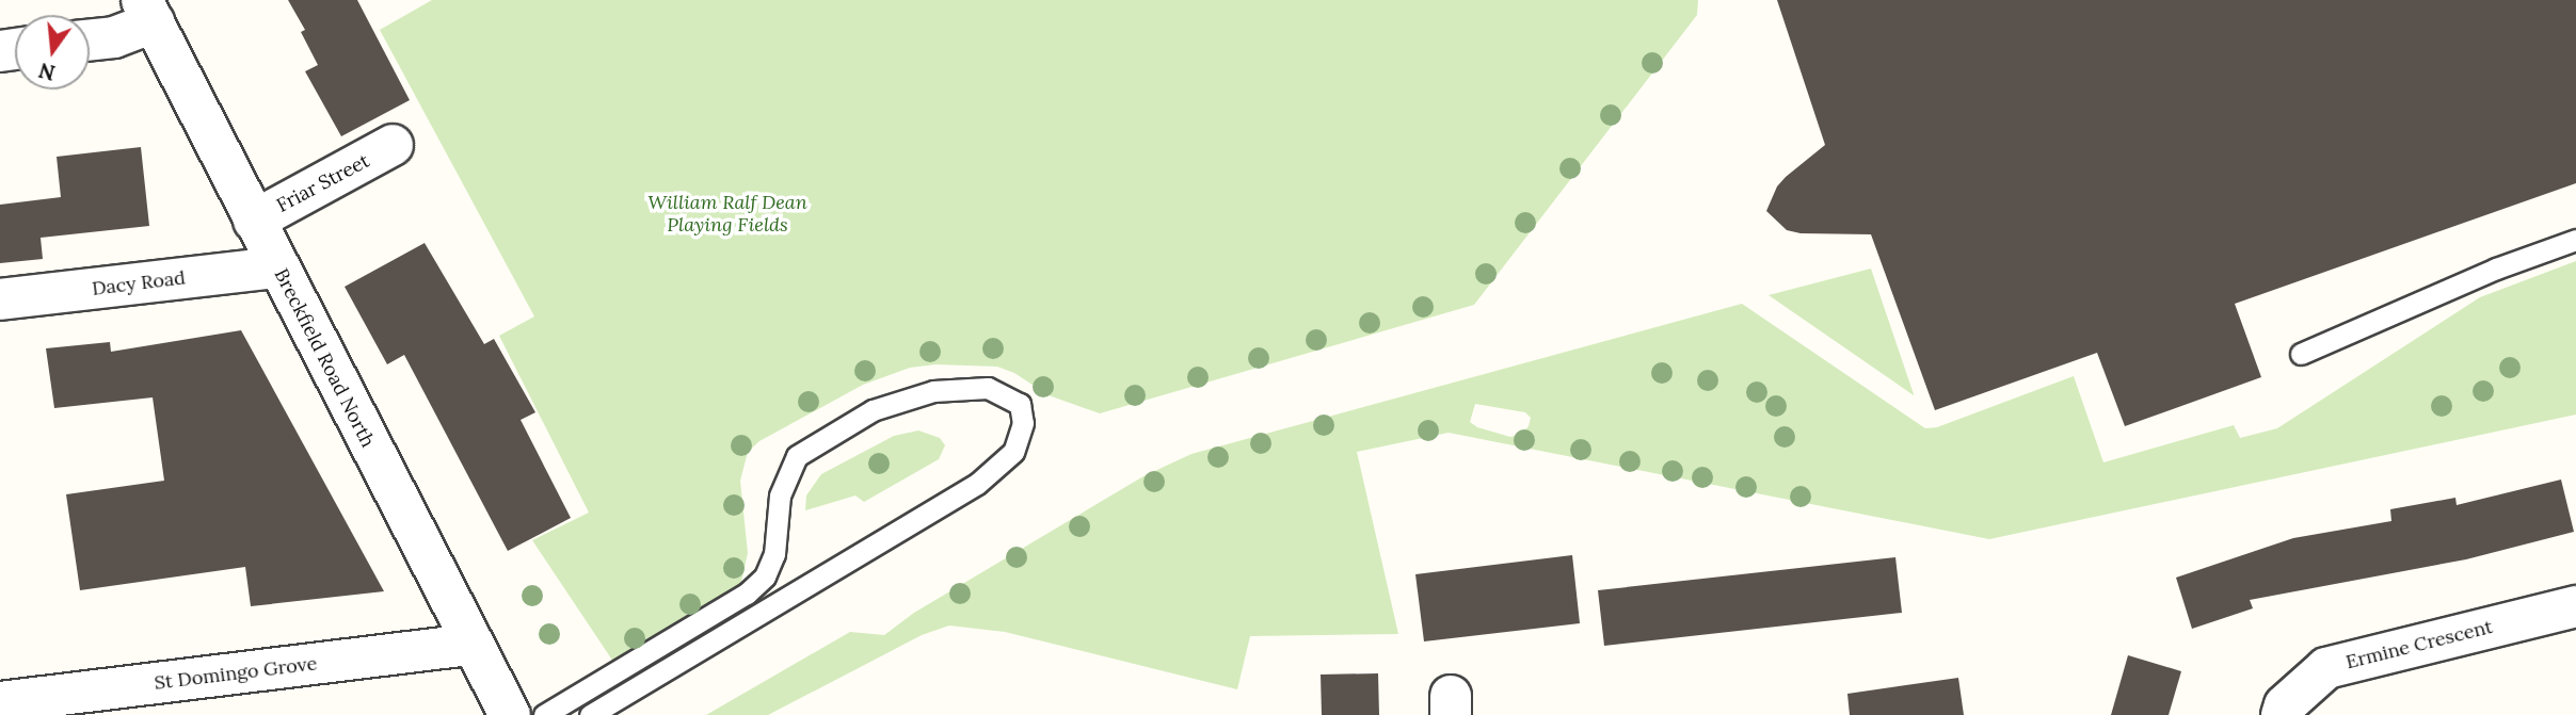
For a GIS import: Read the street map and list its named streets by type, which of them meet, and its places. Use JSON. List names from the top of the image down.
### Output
{
  "streets": {
    "street": [
      "Friar Street",
      "Dacy Road",
      "Breckfield Road North",
      "Ermine Crescent",
      "St Domingo Grove"
    ]
  },
  "crossings": [
    ["Friar Street", "Breckfield Road North"],
    ["Dacy Road", "Breckfield Road North"],
    ["Breckfield Road North", "St Domingo Grove"]
  ],
  "parks": ["William Ralf Dean Playing Fields"],
  "north": "bottom"
}
